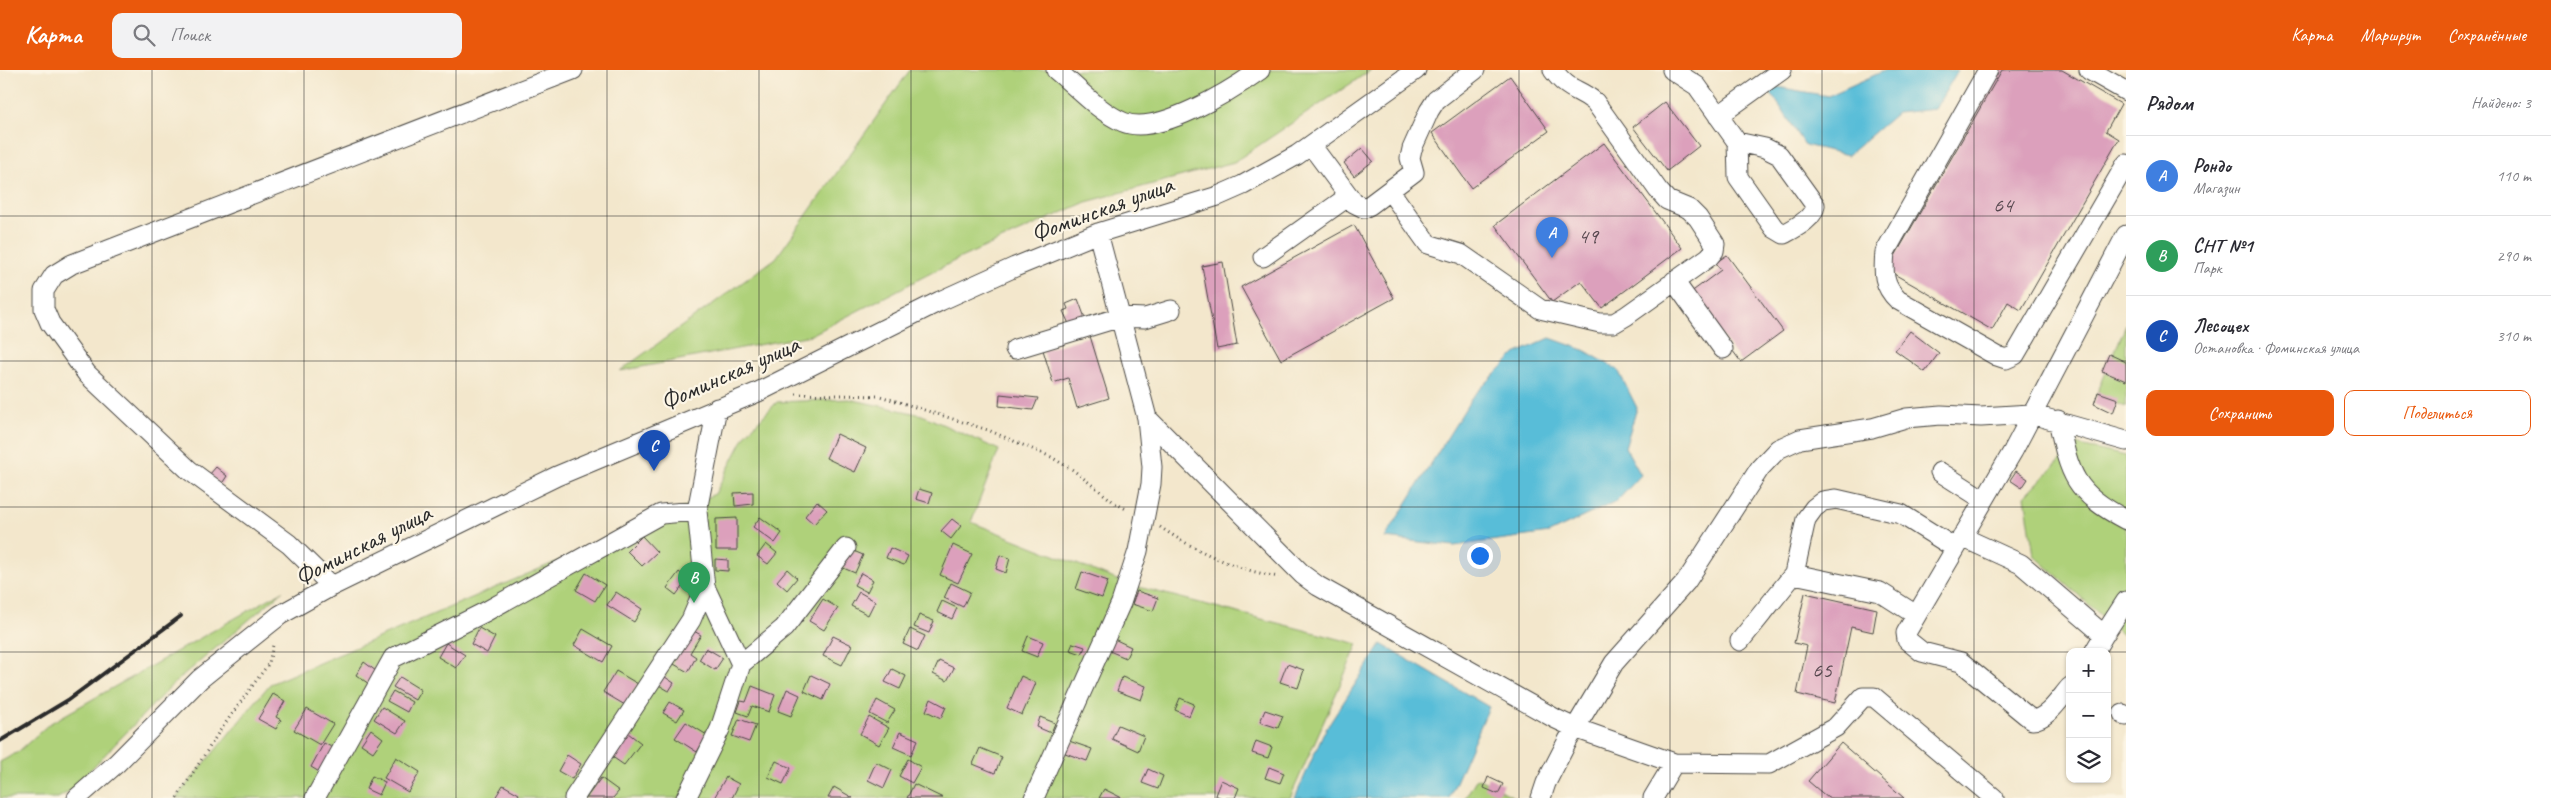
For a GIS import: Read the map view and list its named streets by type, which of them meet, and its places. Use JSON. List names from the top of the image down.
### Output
{
  "streets": {
    "street": ["Фоминская улица"]
  },
  "house_numbers": ["64", "49", "65"],
  "page": {
    "header": "Карта",
    "search": "Поиск",
    "nav": ["Карта", "Маршрут", "Сохранённые"],
    "heading": ["Рядом", "Найдено: 3"],
    "list": [
      {
        "mark": "A",
        "name": "Рондо",
        "note": "Магазин",
        "value": "110 m"
      },
      {
        "mark": "B",
        "name": "СНТ №1",
        "note": "Парк",
        "value": "290 m"
      },
      {
        "mark": "C",
        "name": "Лесоцех",
        "note": "Остановка · Фоминская улица",
        "value": "310 m"
      }
    ],
    "pins": ["A", "C", "B"],
    "buttons": ["Сохранить", "Поделиться"],
    "map_buttons": ["+", "−"]
  }
}
